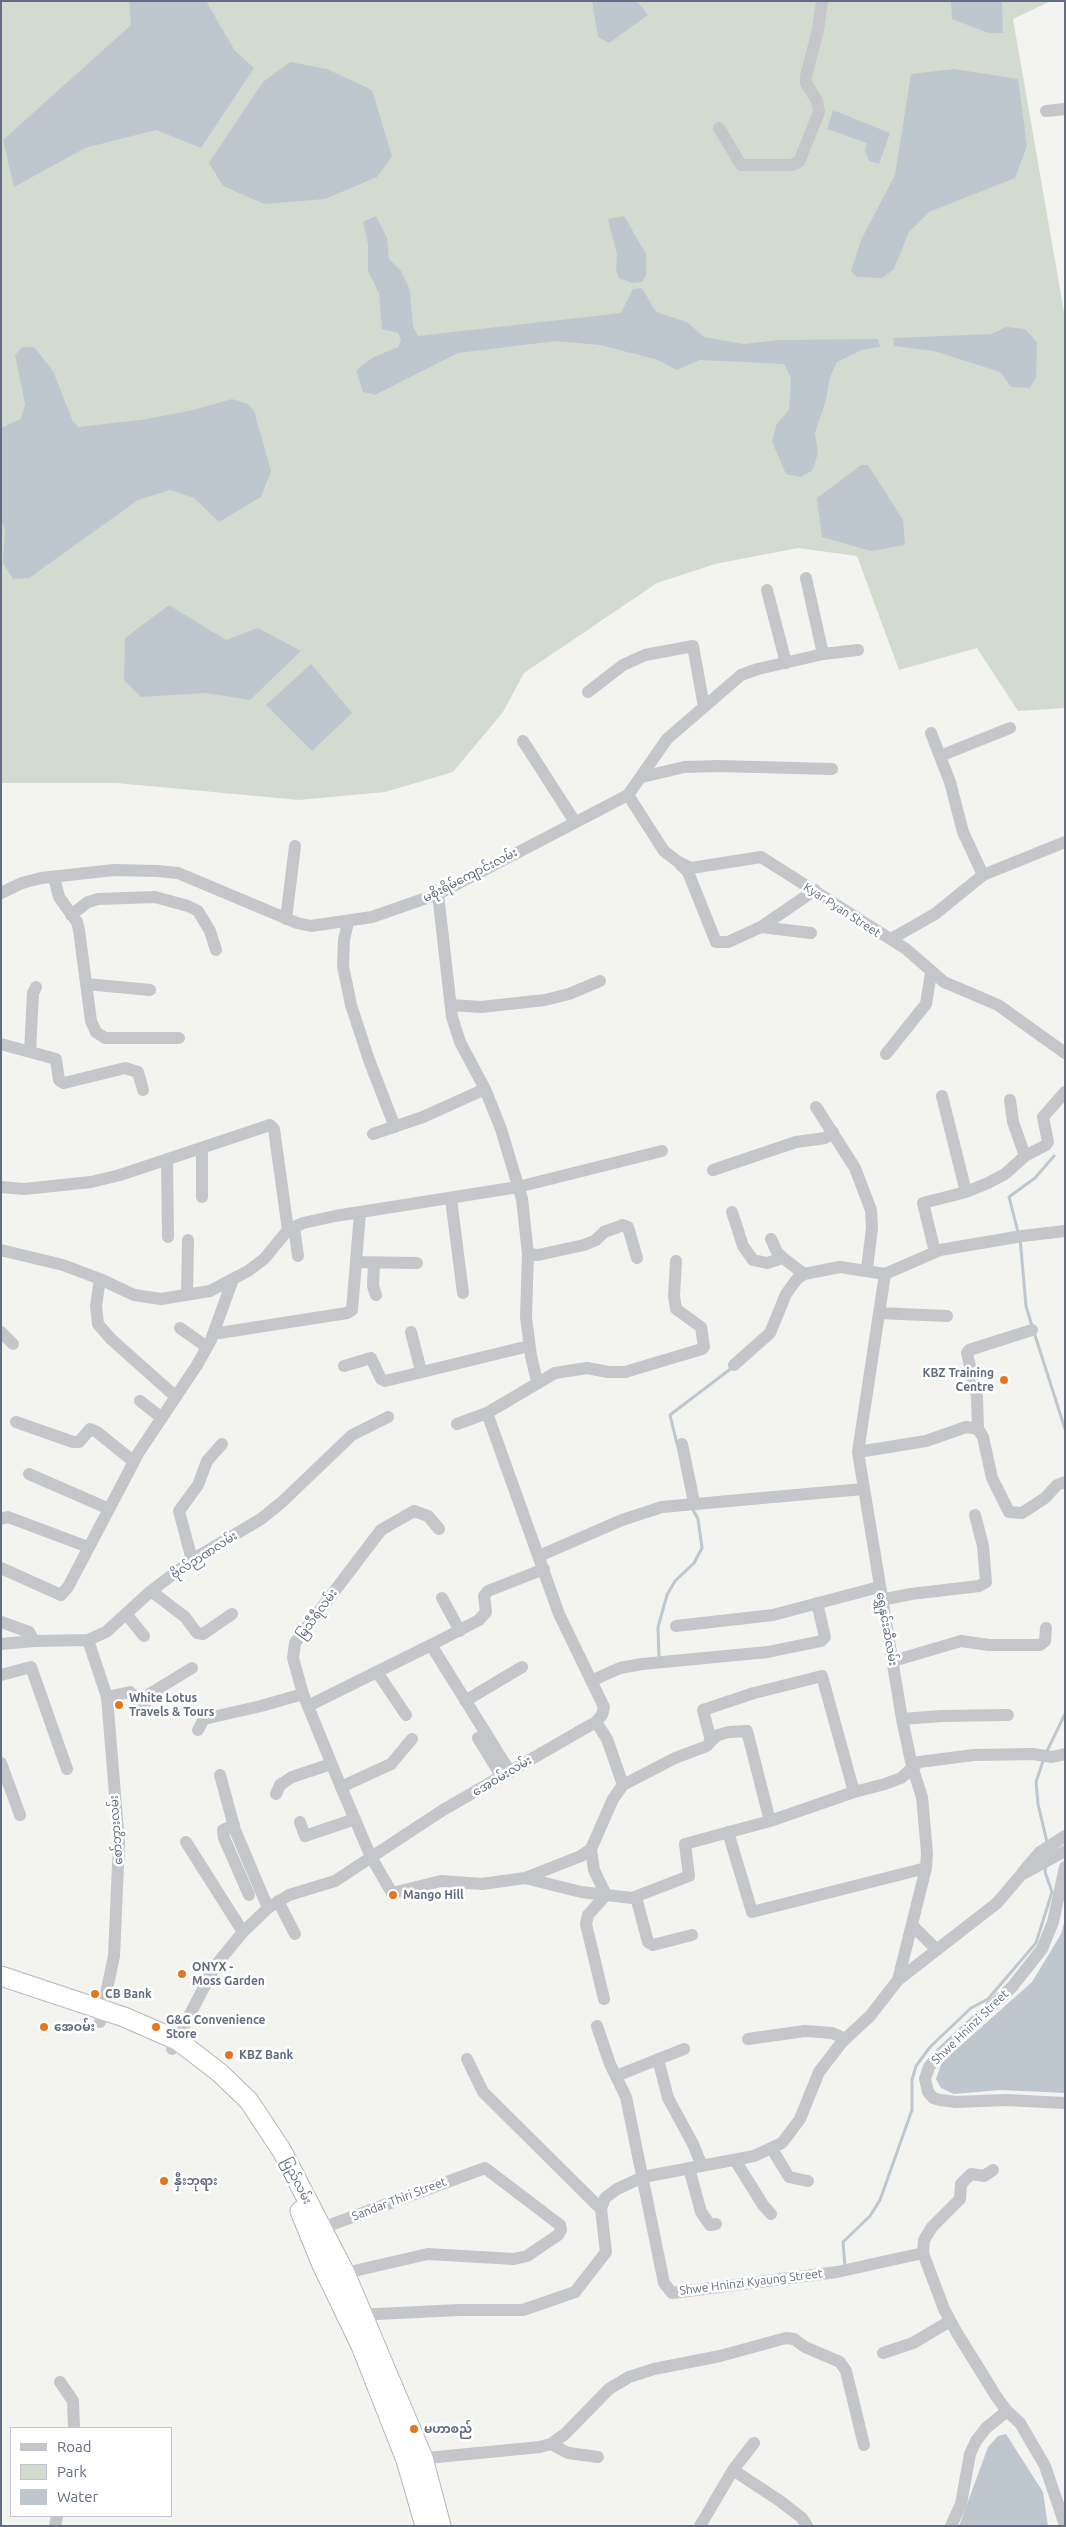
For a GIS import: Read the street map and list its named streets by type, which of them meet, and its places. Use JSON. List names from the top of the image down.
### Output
{
  "streets": {
    "highway": ["ပြည်လမ်း"],
    "street": [
      "မစိုးရိမ်ကျောင်းလမ်း",
      "Kyar Pyan Street",
      "ဗိုလ်ဉာဏလမ်း",
      "မြသီရီလမ်း",
      "ရွှေနှင်းဆီလမ်း",
      "အေဝမ်းလမ်း",
      "စော်ဘွားလမ်း",
      "Shwe Hninzi Street",
      "Sandar Thiri Street",
      "Shwe Hninzi Kyaung Street"
    ]
  },
  "crossings": [
    ["ဗိုလ်ဉာဏလမ်း", "စော်ဘွားလမ်း"],
    ["မြသီရီလမ်း", "အေဝမ်းလမ်း"],
    ["အေဝမ်းလမ်း", "ပြည်လမ်း"],
    ["စော်ဘွားလမ်း", "ပြည်လမ်း"],
    ["ပြည်လမ်း", "Sandar Thiri Street"]
  ],
  "places": [
    "KBZ Training Centre",
    "White Lotus Travels & Tours",
    "Mango Hill",
    "ONYX - Moss Garden",
    "CB Bank",
    "အေဝမ်း",
    "G&G Convenience Store",
    "KBZ Bank",
    "နှီးဘုရား",
    "မဟာစည်"
  ],
  "legend": ["Road", "Park", "Water"]
}
